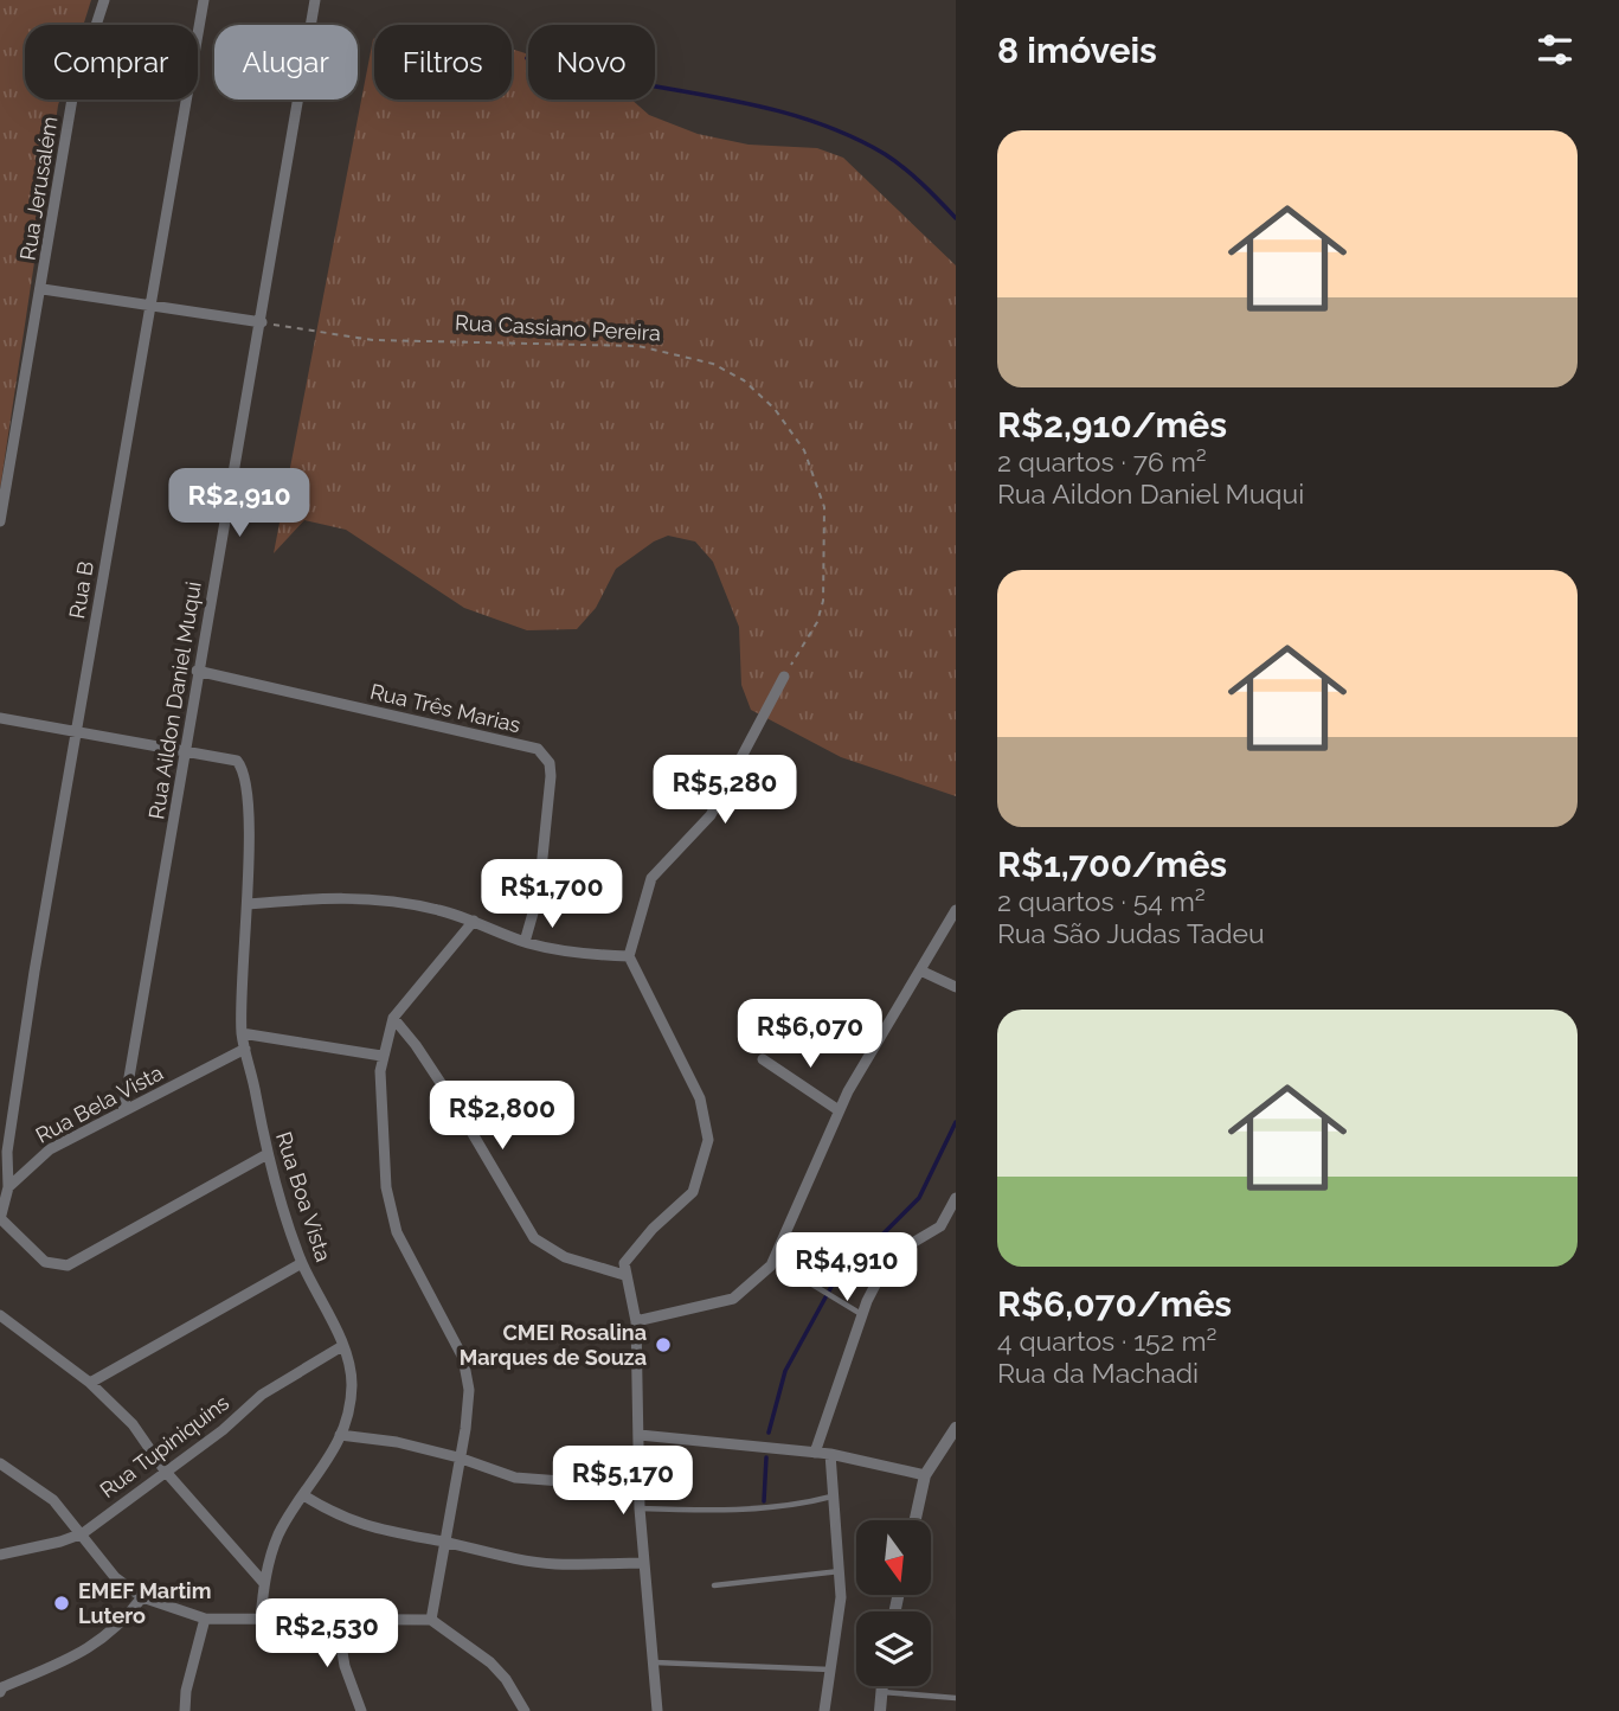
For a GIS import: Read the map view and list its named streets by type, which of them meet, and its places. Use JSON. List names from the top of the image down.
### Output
{
  "streets": {
    "street": [
      "Rua Jerusalém",
      "Rua B",
      "Rua Aildon Daniel Muqui",
      "Rua Três Marias",
      "Rua Bela Vista",
      "Rua Boa Vista",
      "Rua Tupiniquins"
    ],
    "path": ["Rua Cassiano Pereira"]
  },
  "crossings": [
    ["Rua Cassiano Pereira", "Rua Aildon Daniel Muqui"],
    ["Rua B", "Rua Bela Vista"],
    ["Rua Aildon Daniel Muqui", "Rua Três Marias"],
    ["Rua Aildon Daniel Muqui", "Rua Bela Vista"],
    ["Rua Aildon Daniel Muqui", "Rua Boa Vista"],
    ["Rua Bela Vista", "Rua Boa Vista"],
    ["Rua Boa Vista", "Rua Tupiniquins"]
  ],
  "places": ["CMEI Rosalina Marques de Souza", "EMEF Martim Lutero"],
  "north": "bottom",
  "page": {
    "heading": "8 imóveis",
    "chip": [
      "Comprar",
      "Alugar",
      "Filtros",
      "Novo"
    ],
    "list": [
      {
        "name": "R$2,910/mês",
        "note": "2 quartos · 76 m² · Rua Aildon Daniel Muqui"
      },
      {
        "name": "R$1,700/mês",
        "note": "2 quartos · 54 m² · Rua São Judas Tadeu"
      },
      {
        "name": "R$6,070/mês",
        "note": "4 quartos · 152 m² · Rua da Machadi"
      }
    ],
    "price": [
      "R$2,910",
      "R$5,280",
      "R$1,700",
      "R$6,070",
      "R$2,800",
      "R$4,910",
      "R$5,170",
      "R$2,530"
    ]
  }
}
